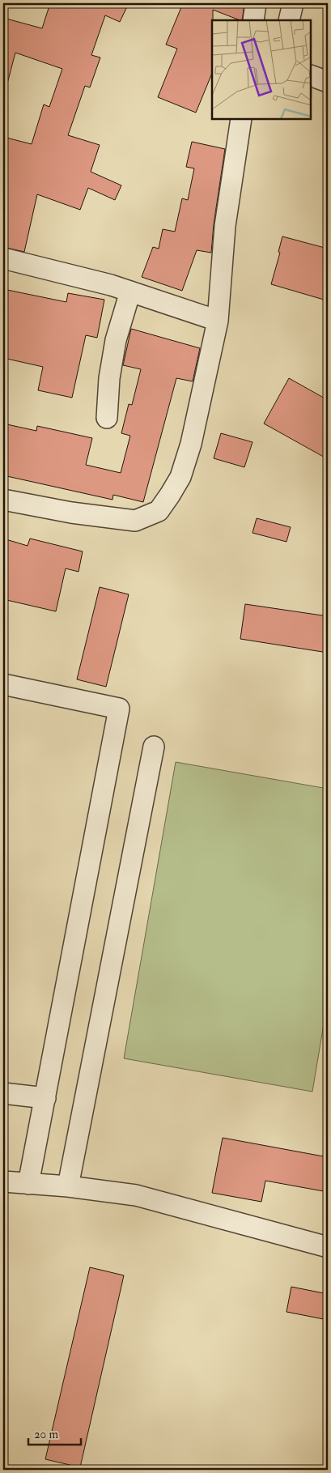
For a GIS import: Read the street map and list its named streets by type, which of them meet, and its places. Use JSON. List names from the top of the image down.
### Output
{
  "scale_bar": "20 m"
}
